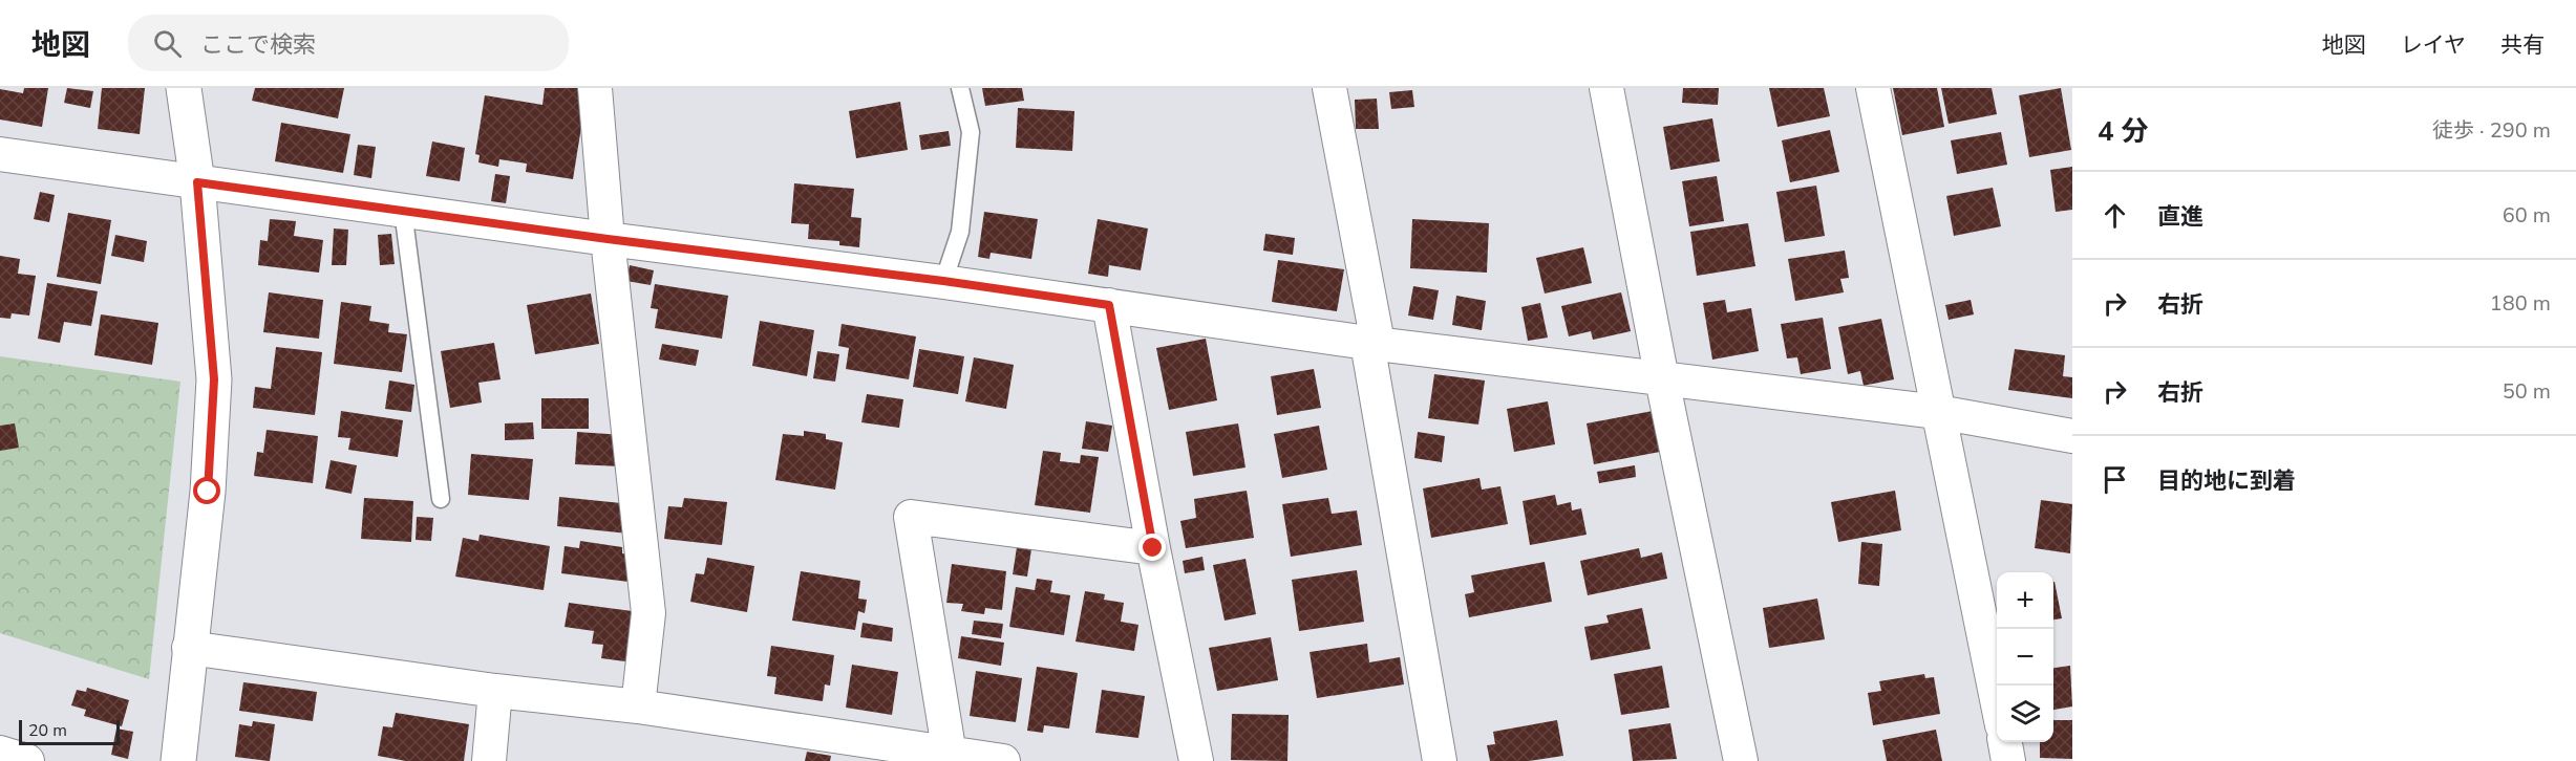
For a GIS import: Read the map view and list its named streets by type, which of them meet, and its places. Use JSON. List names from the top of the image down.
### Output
{
  "scale_bar": "20 m",
  "page": {
    "header": "地図",
    "search": "ここで検索",
    "nav": ["地図", "レイヤ", "共有"],
    "heading": ["4 分", "徒歩 · 290 m"],
    "list": [
      ["直進", "60 m"],
      ["右折", "180 m"],
      ["右折", "50 m"],
      "目的地に到着"
    ],
    "map_buttons": ["+", "−"],
    "scale": "20 m"
  }
}
